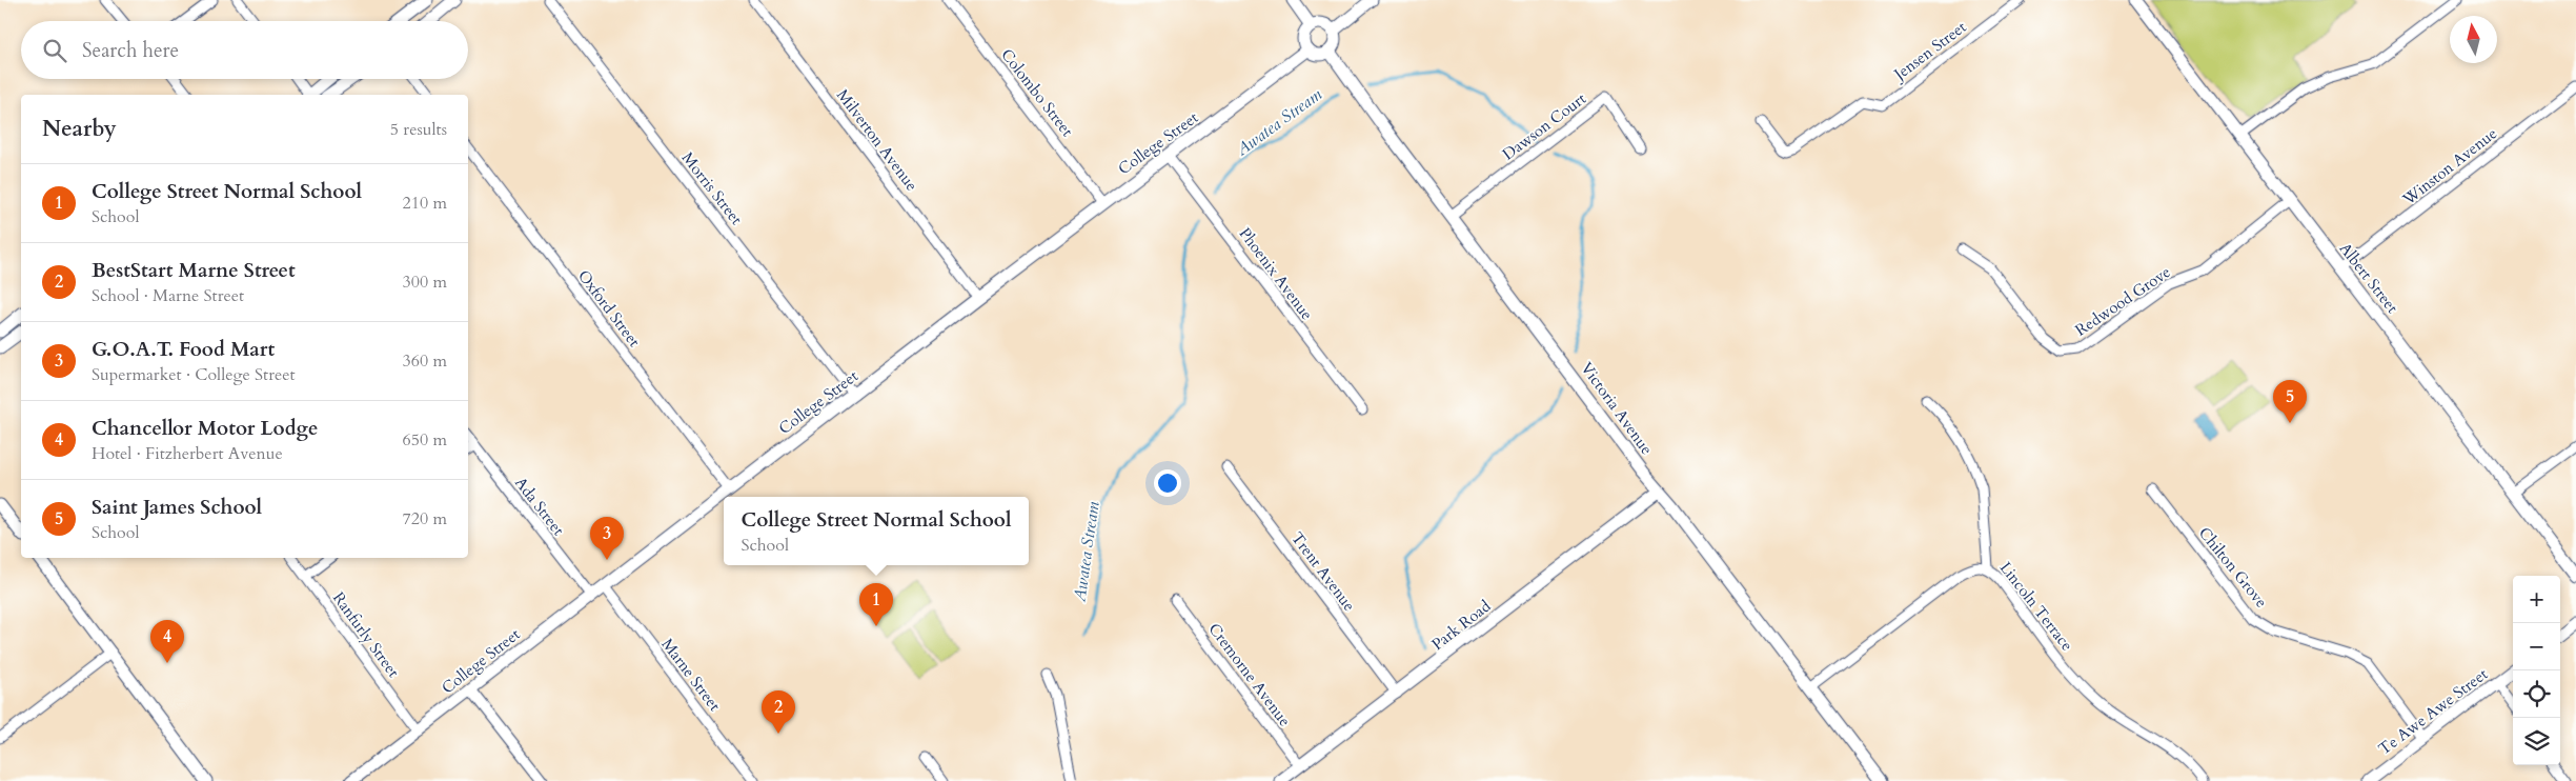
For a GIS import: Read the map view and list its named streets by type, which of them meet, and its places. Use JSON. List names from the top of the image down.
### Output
{
  "streets": {
    "street": [
      "Jensen Street",
      "Colombo Street",
      "Dawson Court",
      "Milverton Avenue",
      "College Street",
      "Winston Avenue",
      "Morris Street",
      "Phoenix Avenue",
      "Albert Street",
      "Redwood Grove",
      "Oxford Street",
      "Victoria Avenue",
      "Ada Street",
      "Chilton Grove",
      "Trent Avenue",
      "Lincoln Terrace",
      "Park Road",
      "Ranfurly Street",
      "Marne Street",
      "Cremorne Avenue",
      "Te Awe Awe Street"
    ]
  },
  "crossings": [
    ["Colombo Street", "College Street"],
    ["Dawson Court", "Victoria Avenue"],
    ["Milverton Avenue", "College Street"],
    ["College Street", "Morris Street"],
    ["College Street", "Phoenix Avenue"],
    ["College Street", "Oxford Street"],
    ["College Street", "Victoria Avenue"],
    ["College Street", "Ada Street"],
    ["College Street", "Ranfurly Street"],
    ["College Street", "Marne Street"],
    ["Winston Avenue", "Albert Street"],
    ["Albert Street", "Redwood Grove"],
    ["Victoria Avenue", "Lincoln Terrace"],
    ["Victoria Avenue", "Park Road"],
    ["Chilton Grove", "Te Awe Awe Street"],
    ["Trent Avenue", "Park Road"],
    ["Park Road", "Cremorne Avenue"]
  ],
  "water": ["Awatea Stream"],
  "north": "top",
  "page": {
    "search": "Search here",
    "heading": ["Nearby", "5 results"],
    "list": [
      {
        "mark": "1",
        "name": "College Street Normal School",
        "note": "School",
        "value": "210 m"
      },
      {
        "mark": "2",
        "name": "BestStart Marne Street",
        "note": "School · Marne Street",
        "value": "300 m"
      },
      {
        "mark": "3",
        "name": "G.O.A.T. Food Mart",
        "note": "Supermarket · College Street",
        "value": "360 m"
      },
      {
        "mark": "4",
        "name": "Chancellor Motor Lodge",
        "note": "Hotel · Fitzherbert Avenue",
        "value": "650 m"
      },
      {
        "mark": "5",
        "name": "Saint James School",
        "note": "School",
        "value": "720 m"
      }
    ],
    "pins": [
      "5",
      "3",
      "1",
      "4",
      "2"
    ],
    "popup": ["College Street Normal School", "School"],
    "map_buttons": ["+", "−"]
  }
}
